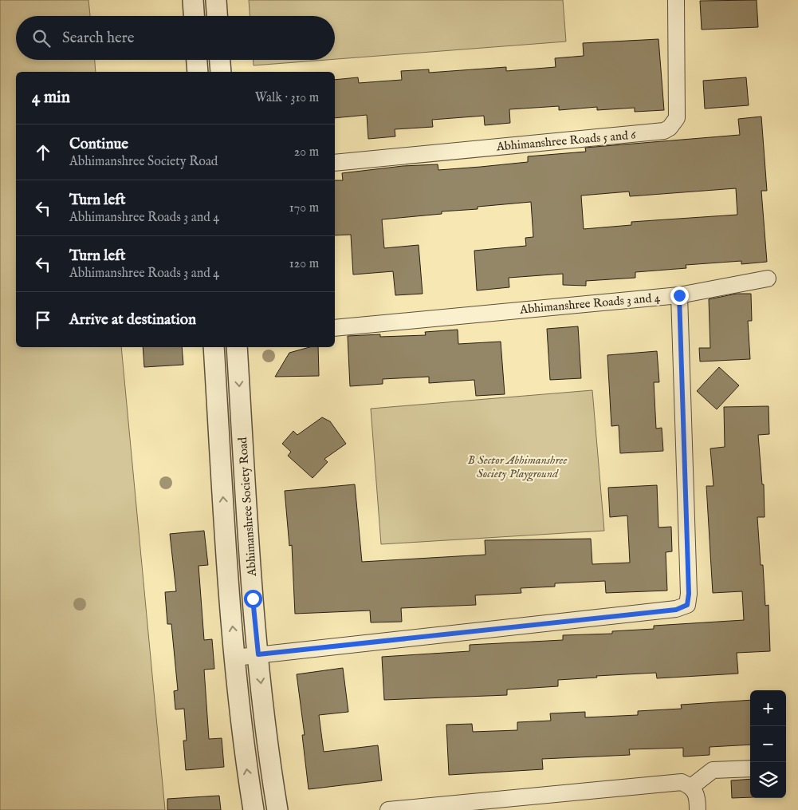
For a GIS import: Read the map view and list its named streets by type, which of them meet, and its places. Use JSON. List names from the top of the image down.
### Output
{
  "streets": {
    "street": ["Abhimanshree Roads 5 and 6", "Abhimanshree Roads 3 and 4", "Abhimanshree Society Road"]
  },
  "parks": ["B Sector Abhimanshree Society Playground"],
  "page": {
    "search": "Search here",
    "heading": ["4 min", "Walk · 310 m"],
    "list": [
      ["Continue", "Abhimanshree Society Road", "20 m"],
      ["Turn left", "Abhimanshree Roads 3 and 4", "170 m"],
      ["Turn left", "Abhimanshree Roads 3 and 4", "120 m"],
      "Arrive at destination"
    ],
    "map_buttons": ["+", "−"]
  }
}
